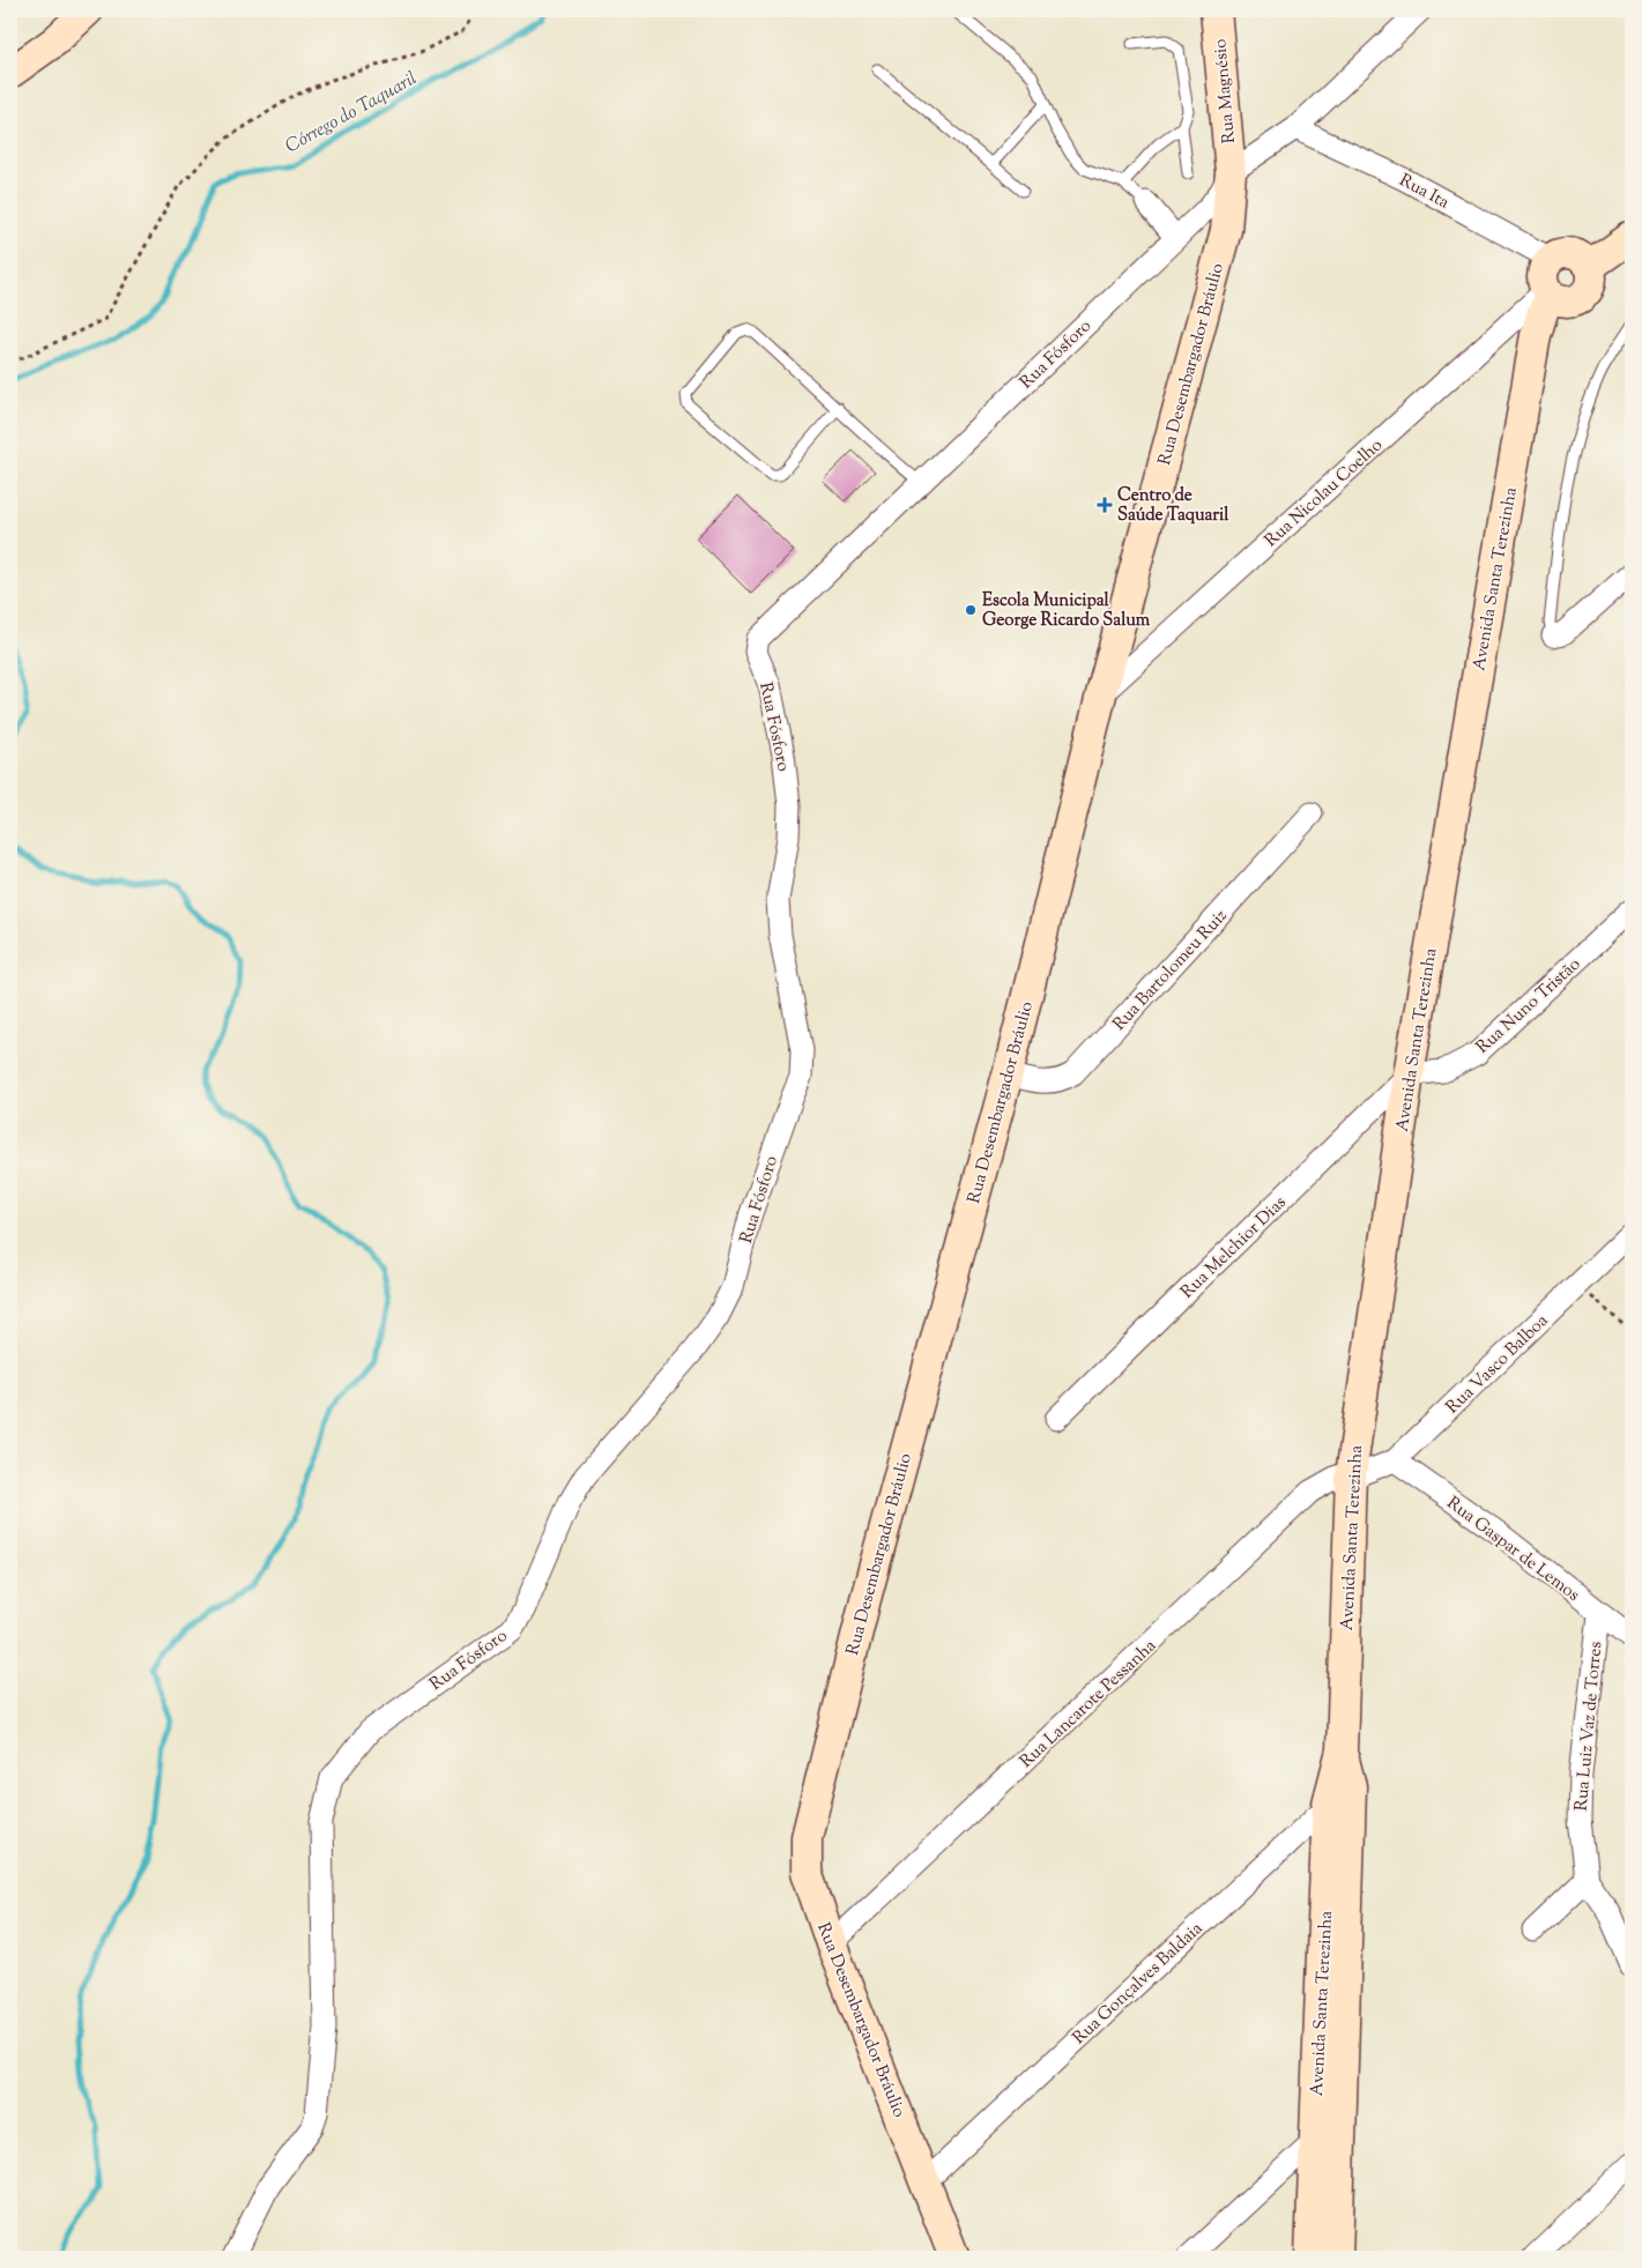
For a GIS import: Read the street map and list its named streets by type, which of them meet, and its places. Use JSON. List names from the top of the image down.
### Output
{
  "streets": {
    "street": [
      "Rua Magnésio",
      "Rua Ita",
      "Rua Fósforo",
      "Rua Desembargador Bráulio",
      "Rua Nicolau Coelho",
      "Avenida Santa Terezinha",
      "Rua Bartolomeu Ruiz",
      "Rua Nuno Tristão",
      "Rua Melchior Dias",
      "Rua Vasco Balboa",
      "Rua Gaspar de Lemos",
      "Rua Lancarote Pessanha",
      "Rua Luiz Vaz de Torres",
      "Rua Gonçalves Baldaia"
    ]
  },
  "crossings": [
    ["Rua Magnésio", "Rua Fósforo"],
    ["Rua Magnésio", "Rua Desembargador Bráulio"],
    ["Rua Ita", "Rua Nicolau Coelho"],
    ["Rua Ita", "Avenida Santa Terezinha"],
    ["Rua Fósforo", "Rua Desembargador Bráulio"],
    ["Rua Desembargador Bráulio", "Rua Nicolau Coelho"],
    ["Rua Desembargador Bráulio", "Rua Bartolomeu Ruiz"],
    ["Rua Desembargador Bráulio", "Rua Lancarote Pessanha"],
    ["Rua Desembargador Bráulio", "Rua Gonçalves Baldaia"],
    ["Rua Nicolau Coelho", "Avenida Santa Terezinha"],
    ["Avenida Santa Terezinha", "Rua Nuno Tristão"],
    ["Avenida Santa Terezinha", "Rua Melchior Dias"],
    ["Avenida Santa Terezinha", "Rua Vasco Balboa"],
    ["Avenida Santa Terezinha", "Rua Lancarote Pessanha"],
    ["Avenida Santa Terezinha", "Rua Gonçalves Baldaia"],
    ["Rua Nuno Tristão", "Rua Melchior Dias"],
    ["Rua Vasco Balboa", "Rua Gaspar de Lemos"],
    ["Rua Vasco Balboa", "Rua Lancarote Pessanha"],
    ["Rua Gaspar de Lemos", "Rua Luiz Vaz de Torres"]
  ],
  "water": ["Córrego do Taquaril"],
  "places": {
    "health": ["Centro de Saúde Taquaril"],
    "other": ["Escola Municipal George Ricardo Salum"]
  }
}
